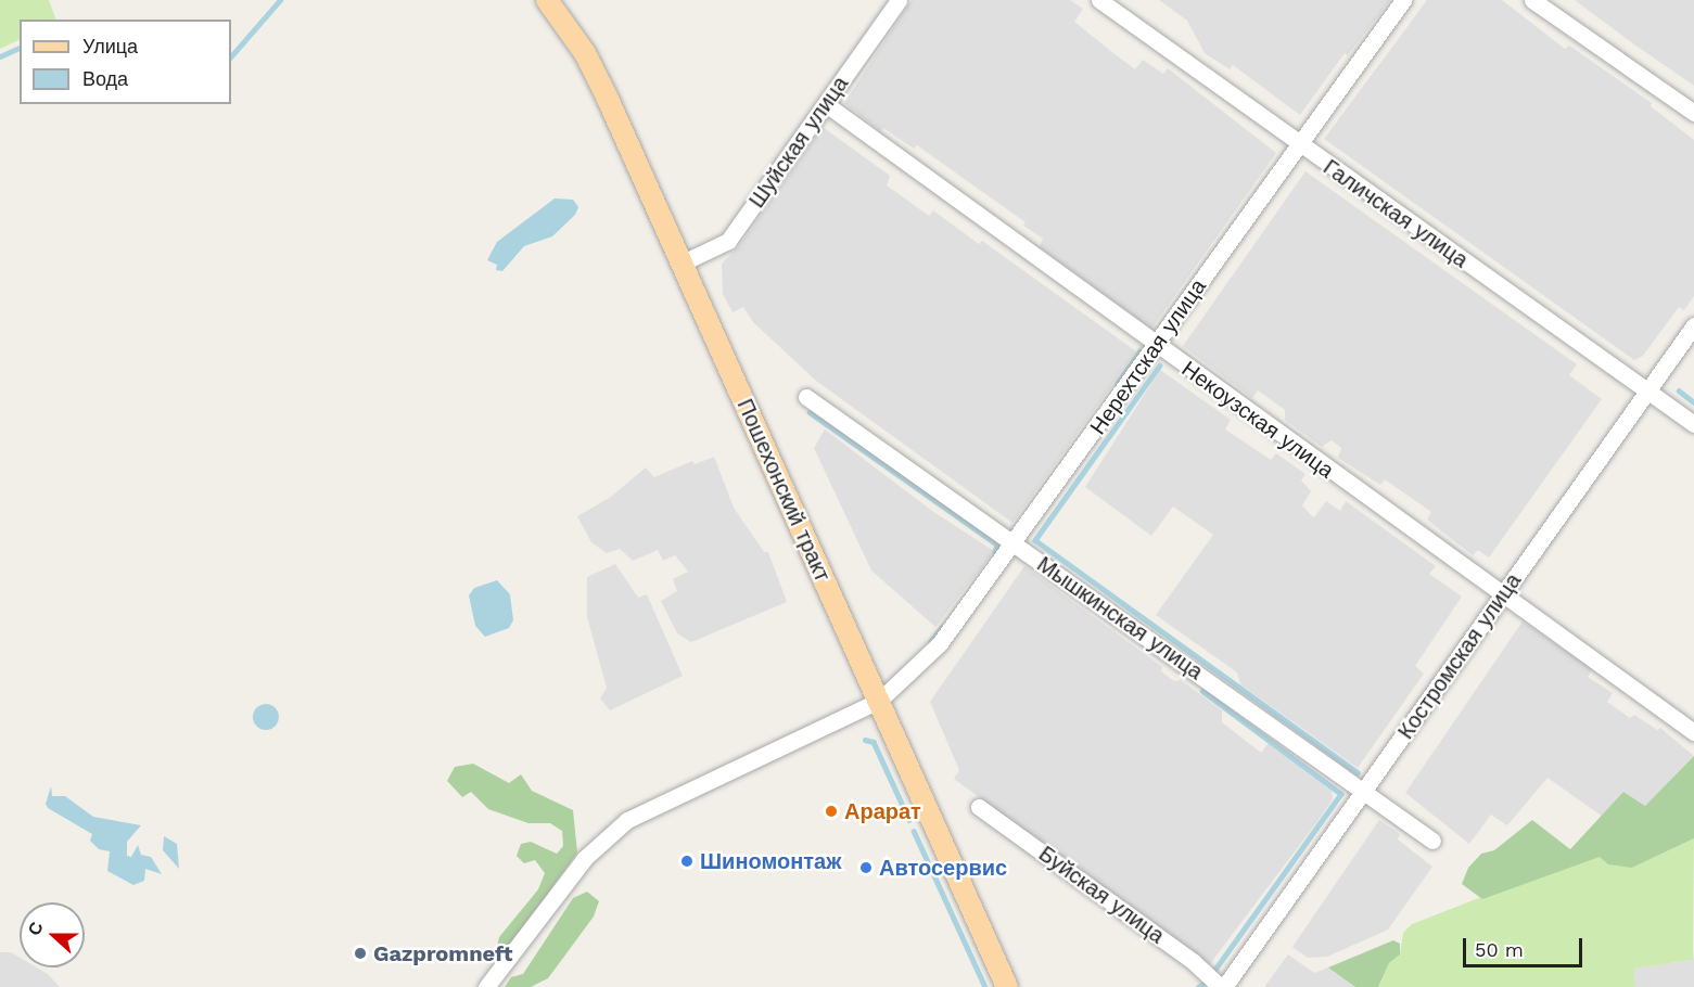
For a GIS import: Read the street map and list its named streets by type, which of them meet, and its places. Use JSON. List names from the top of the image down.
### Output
{
  "streets": {
    "main road": ["Пошехонский тракт"],
    "street": [
      "Шуйская улица",
      "Галичская улица",
      "Нерехтская улица",
      "Некоузская улица",
      "Мышкинская улица",
      "Костромская улица",
      "Буйская улица"
    ]
  },
  "crossings": [
    ["Шуйская улица", "Некоузская улица"],
    ["Шуйская улица", "Пошехонский тракт"],
    ["Галичская улица", "Нерехтская улица"],
    ["Галичская улица", "Костромская улица"],
    ["Нерехтская улица", "Некоузская улица"],
    ["Нерехтская улица", "Пошехонский тракт"],
    ["Нерехтская улица", "Мышкинская улица"],
    ["Некоузская улица", "Костромская улица"],
    ["Мышкинская улица", "Костромская улица"],
    ["Костромская улица", "Буйская улица"]
  ],
  "places": [
    "Арарат",
    "Шиномонтаж",
    "Автосервис",
    "Gazpromneft"
  ],
  "legend": ["Улица", "Вода"],
  "scale_bar": "50 m",
  "north": "left"
}
